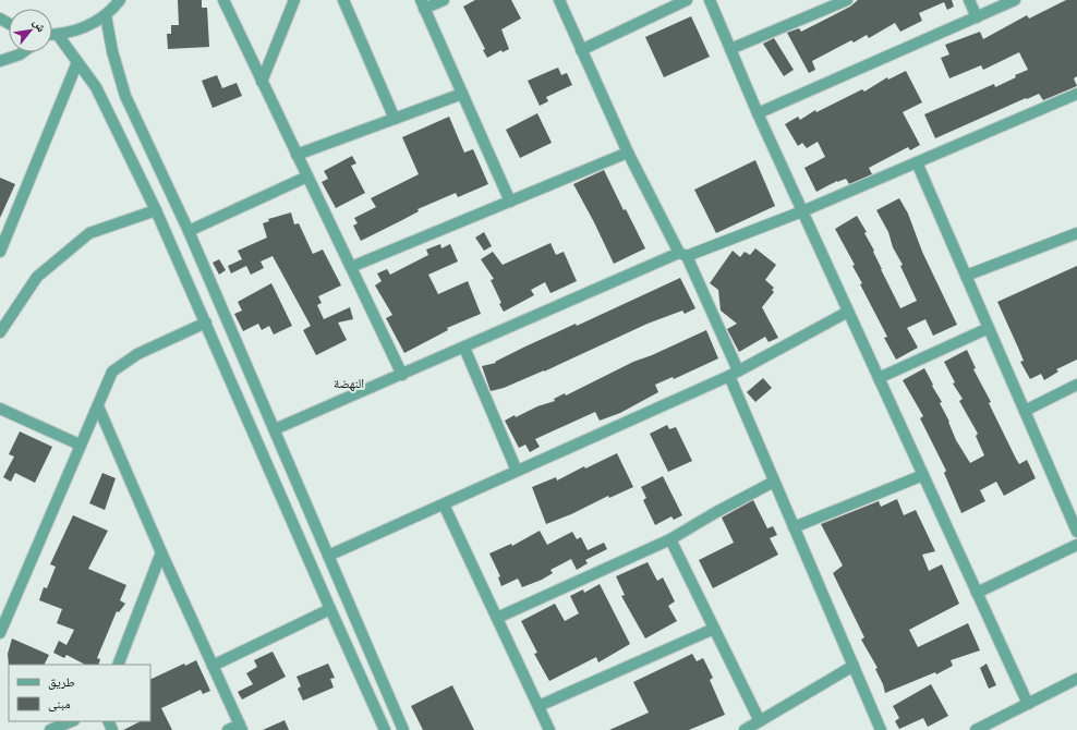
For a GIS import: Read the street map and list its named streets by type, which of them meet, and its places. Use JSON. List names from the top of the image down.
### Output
{
  "districts": ["النهضة"],
  "legend": ["طريق", "مبنى"],
  "north": "top right"
}
